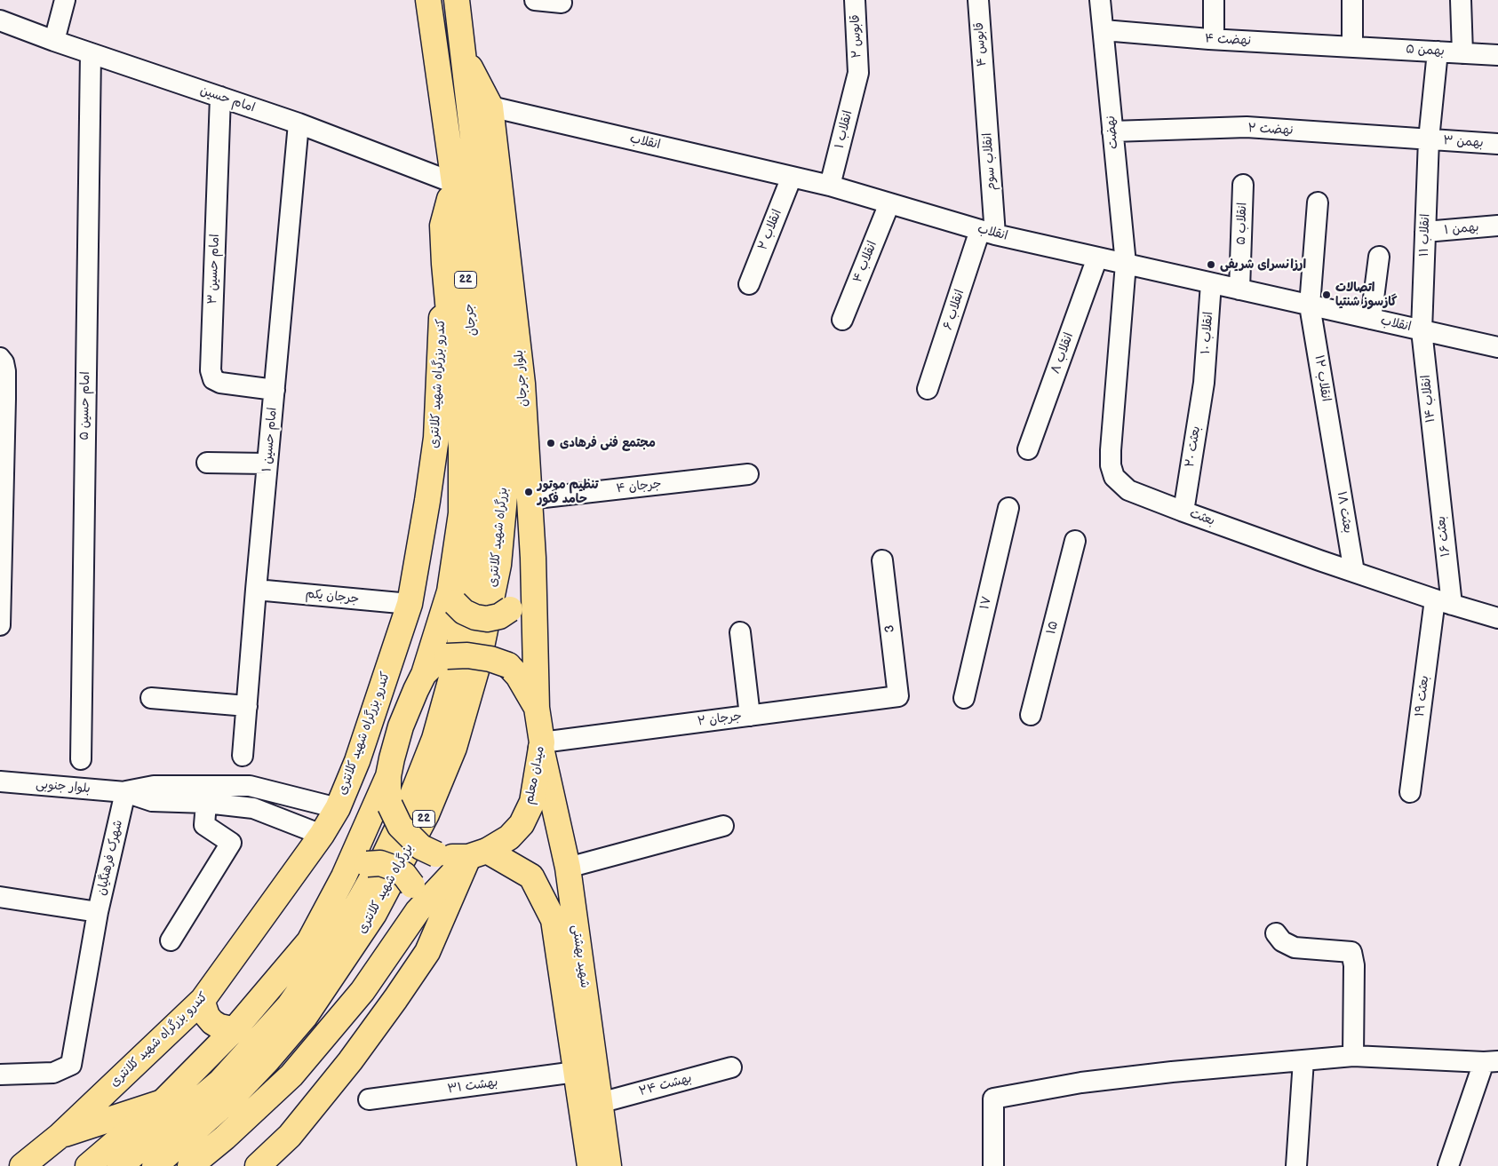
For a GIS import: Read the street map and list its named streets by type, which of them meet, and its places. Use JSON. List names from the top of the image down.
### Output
{
  "streets": {
    "main road": [
      "22",
      "جرجان",
      "بلوار جرجان",
      "کندرو بزرگراه شهید کلانتری",
      "بزرگراه شهید کلانتری",
      "میدان معلم",
      "شهید بهشتی"
    ],
    "street": [
      "۲ قابوس",
      "۴ نهضت",
      "۴ قابوس",
      "۵ بهمن",
      "امام حسین",
      "انقلاب ۱",
      "۲ نهضت",
      "نهضت",
      "انقلاب",
      "۳ بهمن",
      "انقلاب سوم",
      "۵ انقلاب",
      "۱ بهمن",
      "۲ انقلاب",
      "۱۱ انقلاب",
      "۴ انقلاب",
      "امام حسین ۳",
      "۶ انقلاب",
      "۱۰ انقلاب",
      "۸ انقلاب",
      "۱۲ انقلاب",
      "۱۴ انقلاب",
      "امام حسین ۵",
      "امام حسین ۱",
      "۲۰ بعثت",
      "۴ جرجان",
      "۱۸ بعثت",
      "بعثت",
      "۱۶ بعثت",
      "جرجان یکم",
      "۱۷",
      "۱۵",
      "3",
      "بعثت ۱۹",
      "جرجان ۲",
      "بلوار جنوبی",
      "شهرک فرهنگیان",
      "بهشت ۲۴",
      "بهشت ۳۱"
    ]
  },
  "crossings": [
    ["۲ قابوس", "انقلاب ۱"],
    ["۴ نهضت", "۵ بهمن"],
    ["۴ نهضت", "نهضت"],
    ["۴ قابوس", "انقلاب سوم"],
    ["۵ بهمن", "۱۱ انقلاب"],
    ["امام حسین", "امام حسین ۳"],
    ["امام حسین", "جرجان"],
    ["امام حسین", "امام حسین ۵"],
    ["امام حسین", "امام حسین ۱"],
    ["انقلاب ۱", "انقلاب"],
    ["۲ نهضت", "نهضت"],
    ["۲ نهضت", "۳ بهمن"],
    ["۲ نهضت", "۱۱ انقلاب"],
    ["نهضت", "انقلاب"],
    ["نهضت", "بعثت"],
    ["انقلاب", "انقلاب سوم"],
    ["انقلاب", "۵ انقلاب"],
    ["انقلاب", "۲ انقلاب"],
    ["انقلاب", "۱۱ انقلاب"],
    ["انقلاب", "۴ انقلاب"],
    ["انقلاب", "۶ انقلاب"],
    ["انقلاب", "۱۰ انقلاب"],
    ["انقلاب", "۸ انقلاب"],
    ["انقلاب", "بلوار جرجان"],
    ["انقلاب", "۱۲ انقلاب"],
    ["انقلاب", "۱۴ انقلاب"],
    ["انقلاب", "بعثت"],
    ["۳ بهمن", "۱۱ انقلاب"],
    ["انقلاب سوم", "۶ انقلاب"],
    ["۱ بهمن", "۱۱ انقلاب"],
    ["۱۱ انقلاب", "۱۴ انقلاب"],
    ["امام حسین ۳", "امام حسین ۱"],
    ["جرجان", "بلوار جرجان"],
    ["جرجان", "بزرگراه شهید کلانتری"],
    ["۱۰ انقلاب", "۲۰ بعثت"],
    ["بلوار جرجان", "۴ جرجان"],
    ["بلوار جرجان", "میدان معلم"],
    ["۱۲ انقلاب", "۱۸ بعثت"],
    ["کندرو بزرگراه شهید کلانتری", "جرجان یکم"],
    ["۱۴ انقلاب", "۱۶ بعثت"],
    ["امام حسین ۱", "جرجان یکم"],
    ["۲۰ بعثت", "بعثت"],
    ["۱۸ بعثت", "بعثت"],
    ["بعثت", "۱۶ بعثت"],
    ["بعثت", "بعثت ۱۹"],
    ["۱۶ بعثت", "بعثت ۱۹"],
    ["3", "جرجان ۲"],
    ["جرجان ۲", "میدان معلم"],
    ["جرجان ۲", "شهید بهشتی"],
    ["میدان معلم", "شهید بهشتی"],
    ["بلوار جنوبی", "شهرک فرهنگیان"],
    ["شهید بهشتی", "بهشت ۲۴"],
    ["شهید بهشتی", "بهشت ۳۱"]
  ],
  "places": [
    "ارزانسرای شریفی",
    "اتصالات گازسوز شنتیا",
    "مجتمع فنی فرهادی",
    "تنظیم موتور حامد فکور"
  ]
}
